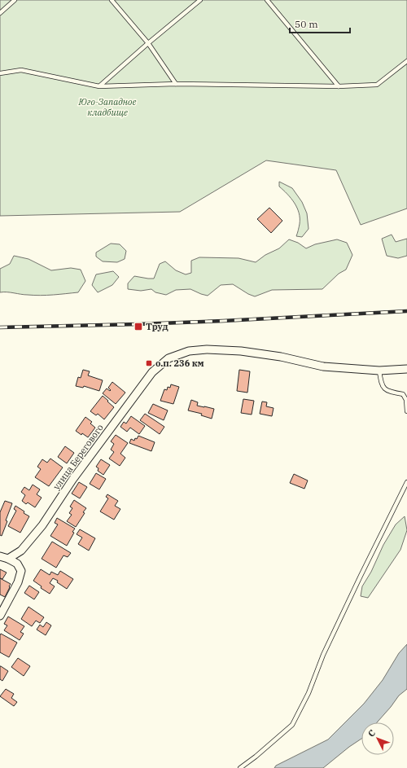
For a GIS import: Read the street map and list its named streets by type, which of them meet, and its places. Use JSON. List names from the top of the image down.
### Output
{
  "streets": {
    "street": ["улица Берегового"]
  },
  "parks": ["Юго-Западное кладбище"],
  "places": {
    "transit": ["Труд", "о.п. 236 км"]
  },
  "scale_bar": "50 m",
  "north": "top left"
}
